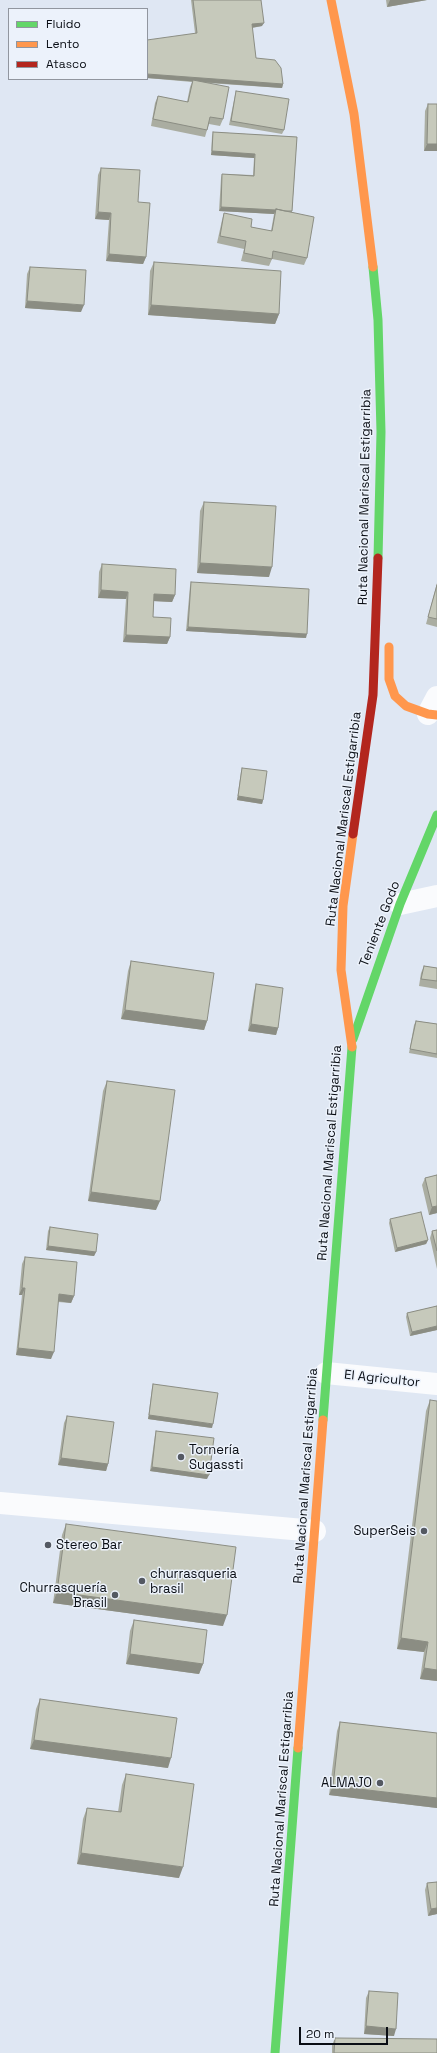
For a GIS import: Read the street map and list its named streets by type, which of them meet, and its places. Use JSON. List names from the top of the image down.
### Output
{
  "streets": {
    "main road": ["Ruta Nacional Mariscal Estigarribia", "Teniente Godo"],
    "street": ["El Agricultor"]
  },
  "crossings": [
    ["Ruta Nacional Mariscal Estigarribia", "Teniente Godo"],
    ["Ruta Nacional Mariscal Estigarribia", "El Agricultor"]
  ],
  "places": [
    "Tornería Sugassti",
    "SuperSeis",
    "Stereo Bar",
    "churrasqueria brasil",
    "Churrasquería Brasil",
    "ALMAJO"
  ],
  "legend": ["Fluido", "Lento", "Atasco"],
  "scale_bar": "20 m"
}
